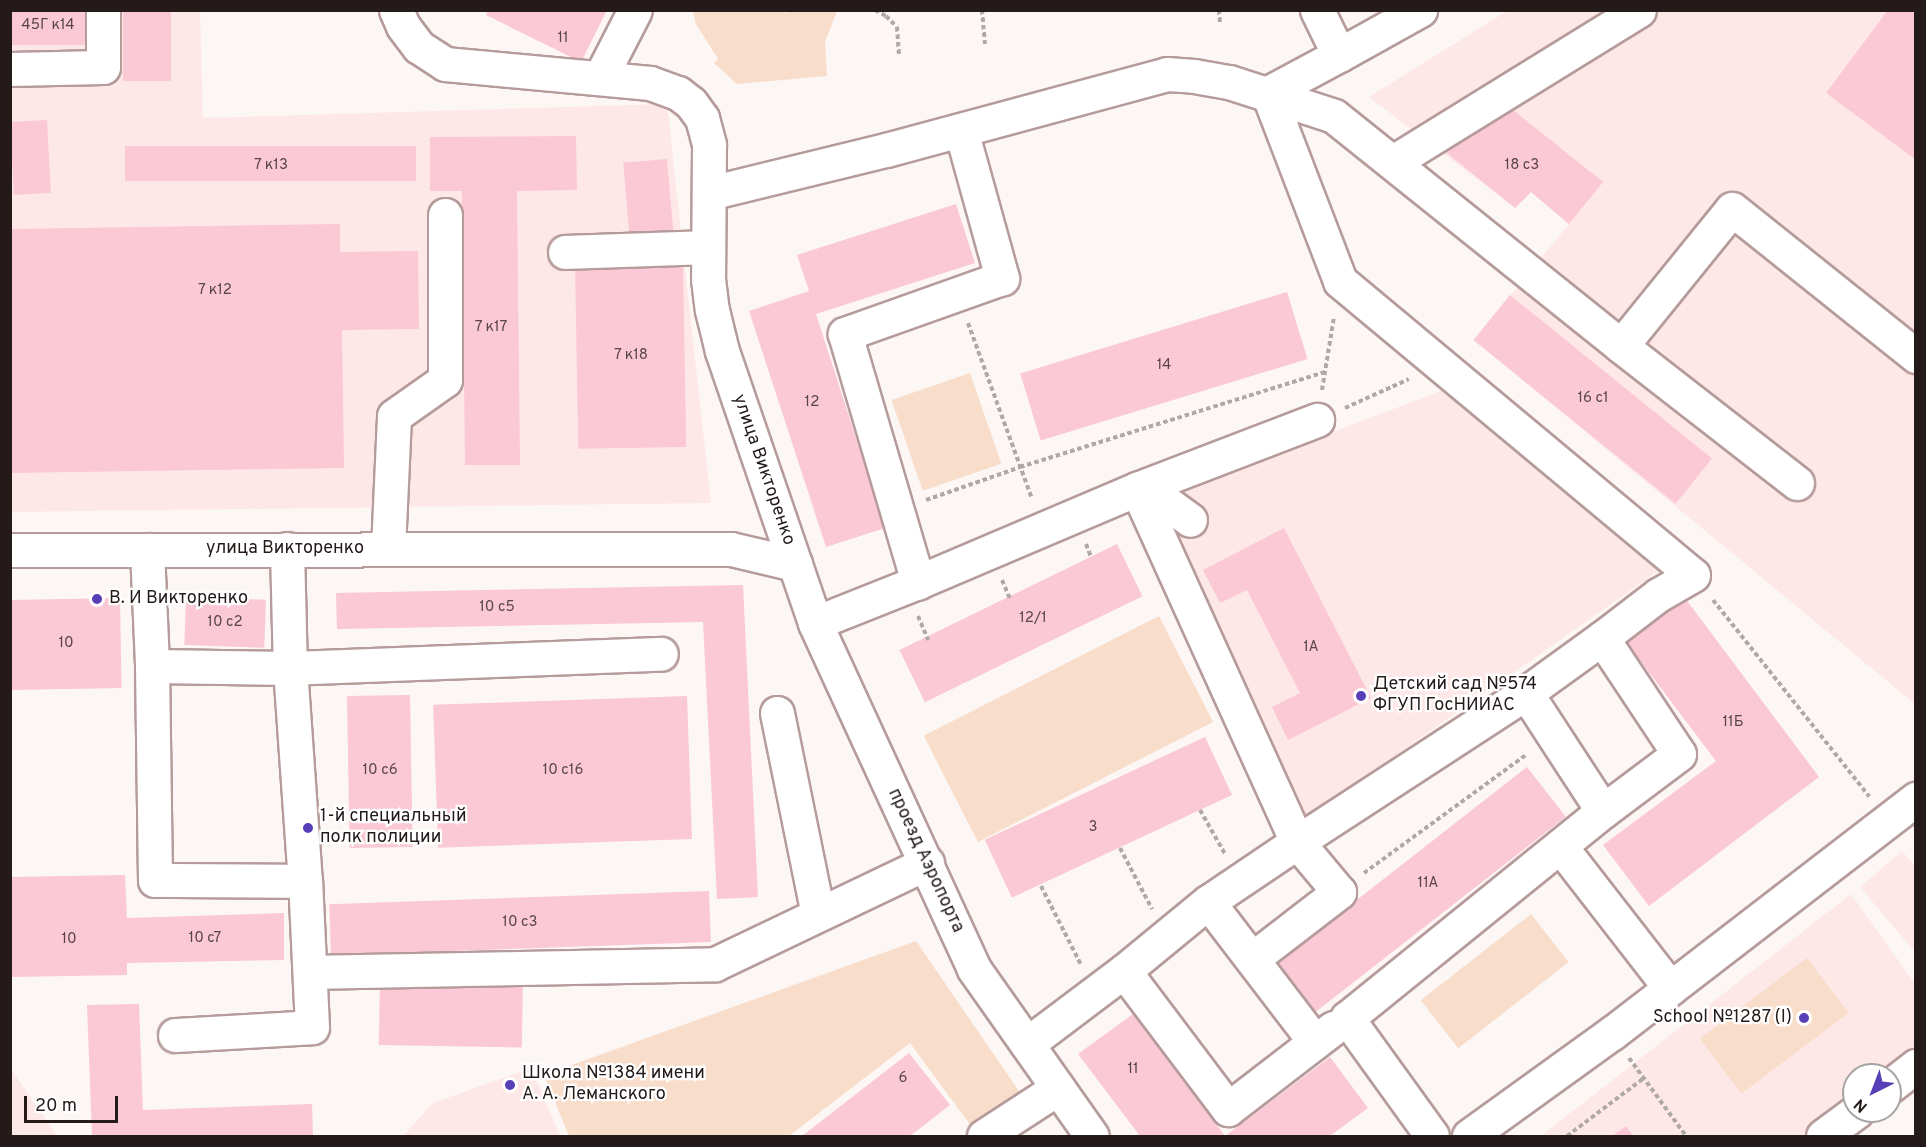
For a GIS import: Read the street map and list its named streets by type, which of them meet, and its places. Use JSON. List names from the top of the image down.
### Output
{
  "streets": {
    "street": ["улица Викторенко", "проезд Аэропорта"]
  },
  "crossings": [
    ["улица Викторенко", "проезд Аэропорта"]
  ],
  "places": [
    "В. И Викторенко",
    "Детский сад №574 ФГУП ГосНИИАС",
    "1-й специальный полк полиции",
    "School №1287 (I)",
    "Школа №1384 имени А. А. Леманского"
  ],
  "house_numbers": [
    "45Г к14",
    "11",
    "7 к13",
    "18 с3",
    "7 к12",
    "7 к17",
    "7 к18",
    "14",
    "16 с1",
    "12",
    "10 с5",
    "12/1",
    "10 с2",
    "10",
    "1А",
    "11Б",
    "10 с6",
    "10 с16",
    "3",
    "11А",
    "10 с3",
    "10 с7",
    "10",
    "11",
    "6"
  ],
  "scale_bar": "20 m",
  "north": "bottom left"
}
